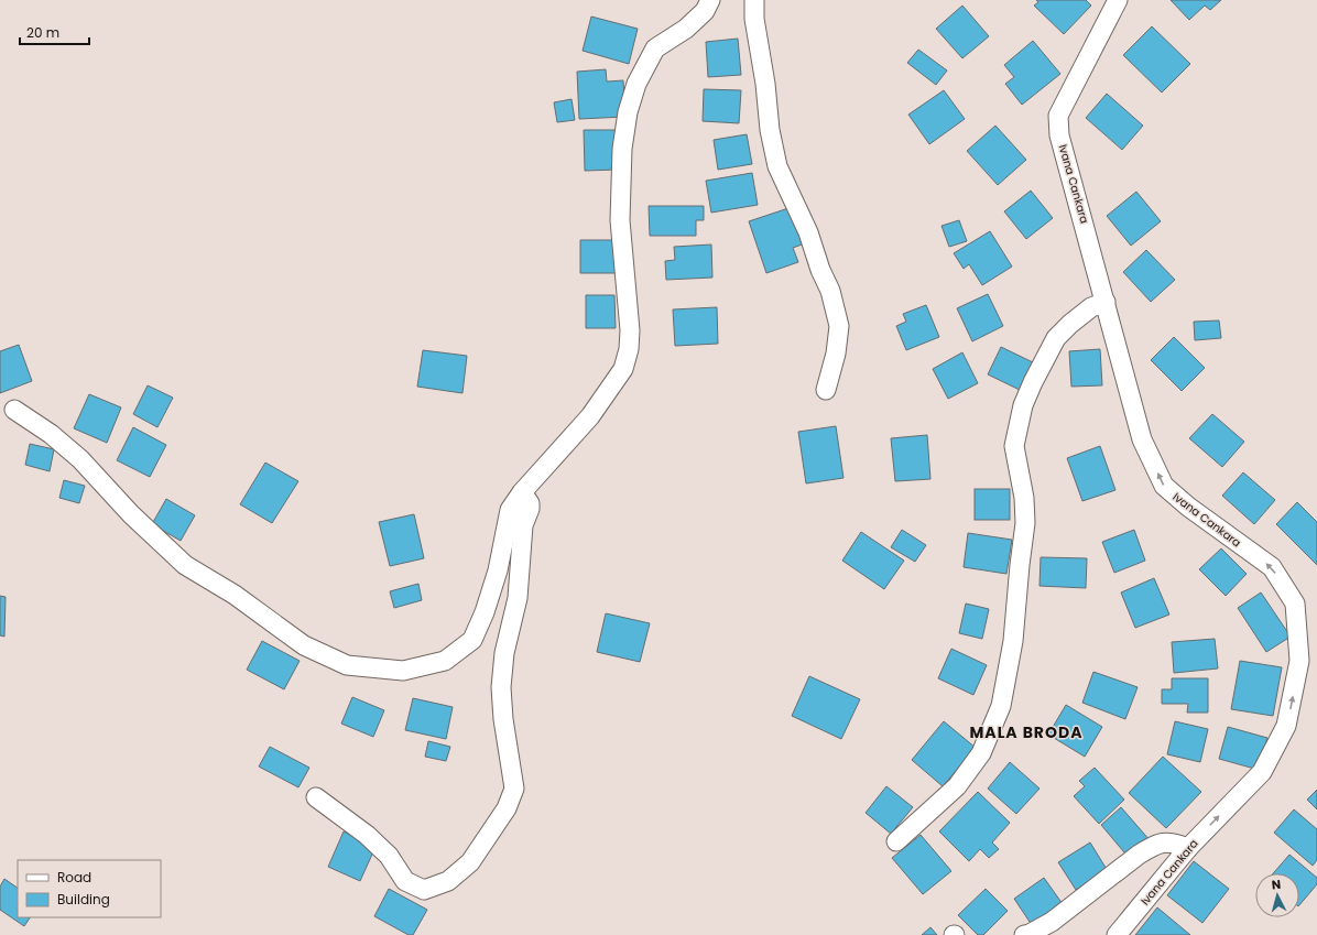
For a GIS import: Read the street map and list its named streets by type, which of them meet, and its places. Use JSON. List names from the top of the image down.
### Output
{
  "streets": {
    "street": ["Ivana Cankara"]
  },
  "one_way": ["Ivana Cankara"],
  "districts": ["MALA BRODA"],
  "legend": ["Road", "Building"],
  "scale_bar": "20 m",
  "north": "top"
}
